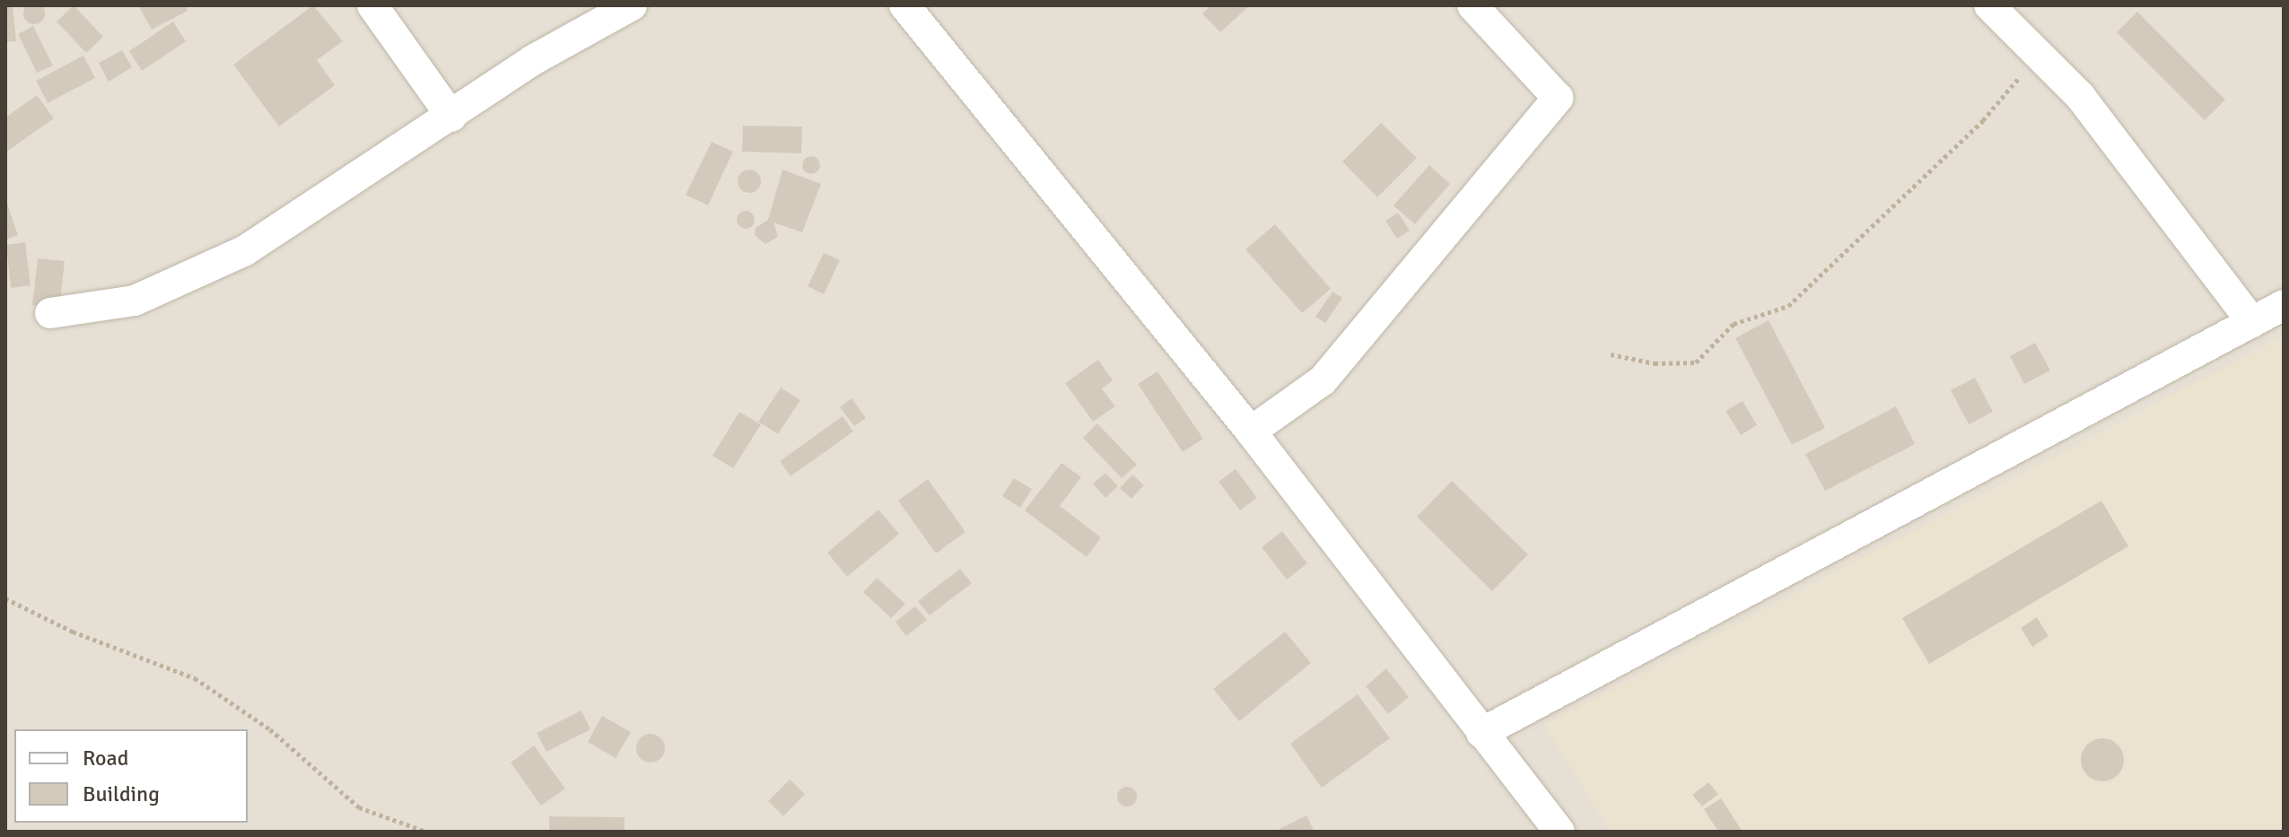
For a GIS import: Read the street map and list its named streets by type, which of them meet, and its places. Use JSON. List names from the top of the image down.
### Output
{
  "legend": ["Road", "Building"]
}
